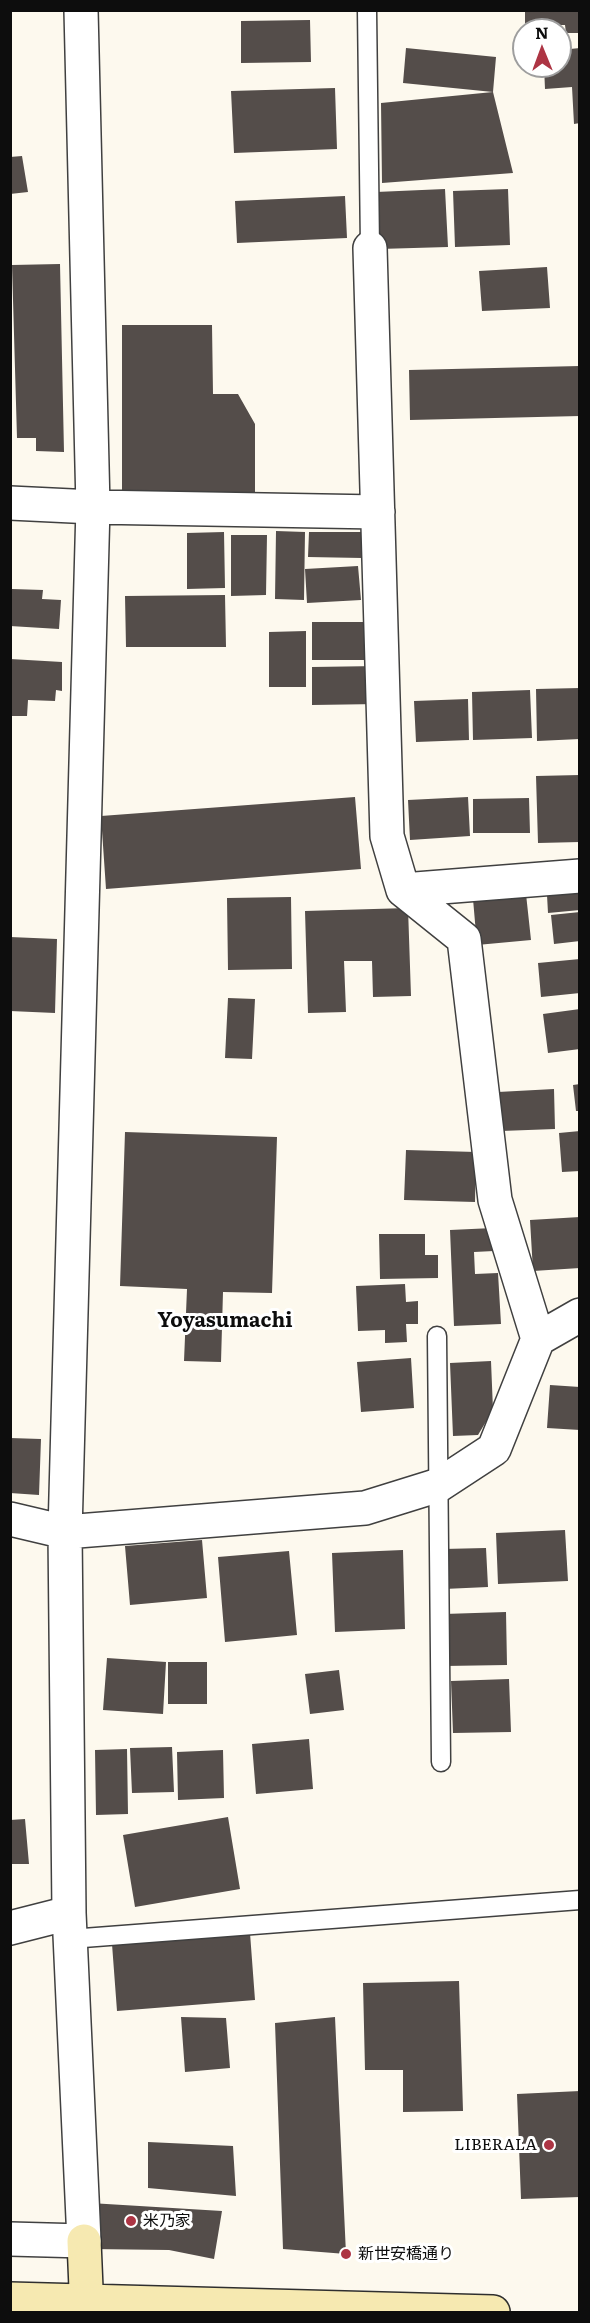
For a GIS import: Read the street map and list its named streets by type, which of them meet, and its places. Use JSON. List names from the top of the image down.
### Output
{
  "districts": ["Yoyasumachi"],
  "places": ["LIBERALA", "米乃家", "新世安橋通り"],
  "north": "top"
}
